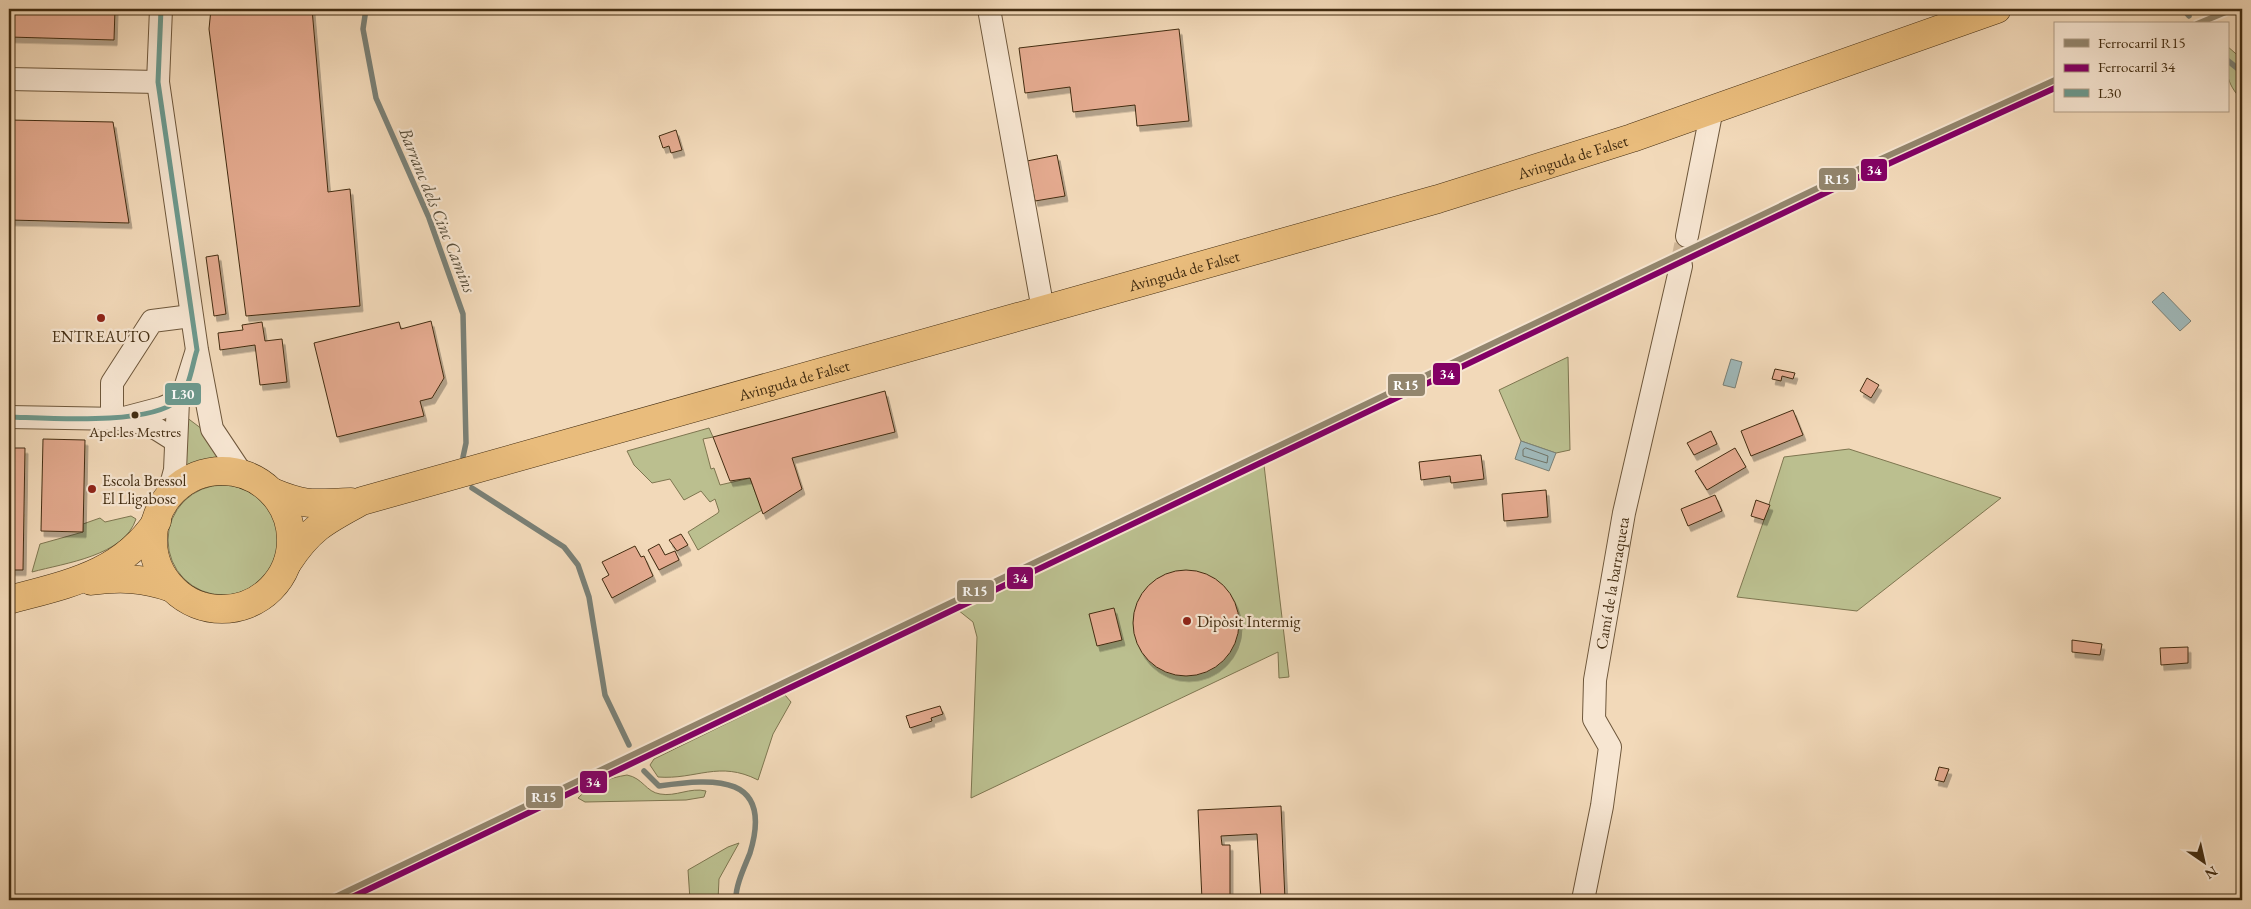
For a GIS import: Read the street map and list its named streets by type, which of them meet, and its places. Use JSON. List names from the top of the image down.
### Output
{
  "streets": {
    "main road": ["Avinguda de Falset"],
    "street": ["Camí de la barraqueta"]
  },
  "water": ["Barranc dels Cinc Camins"],
  "places": [
    "ENTREAUTO",
    "Apel·les Mestres",
    "Escola Bressol El Lligabosc",
    "Dipòsit Intermig"
  ],
  "lines": ["rail line R15", "transit line L30", "rail line 34"],
  "legend": ["Ferrocarril R15", "Ferrocarril 34", "L30"],
  "north": "bottom right"
}
